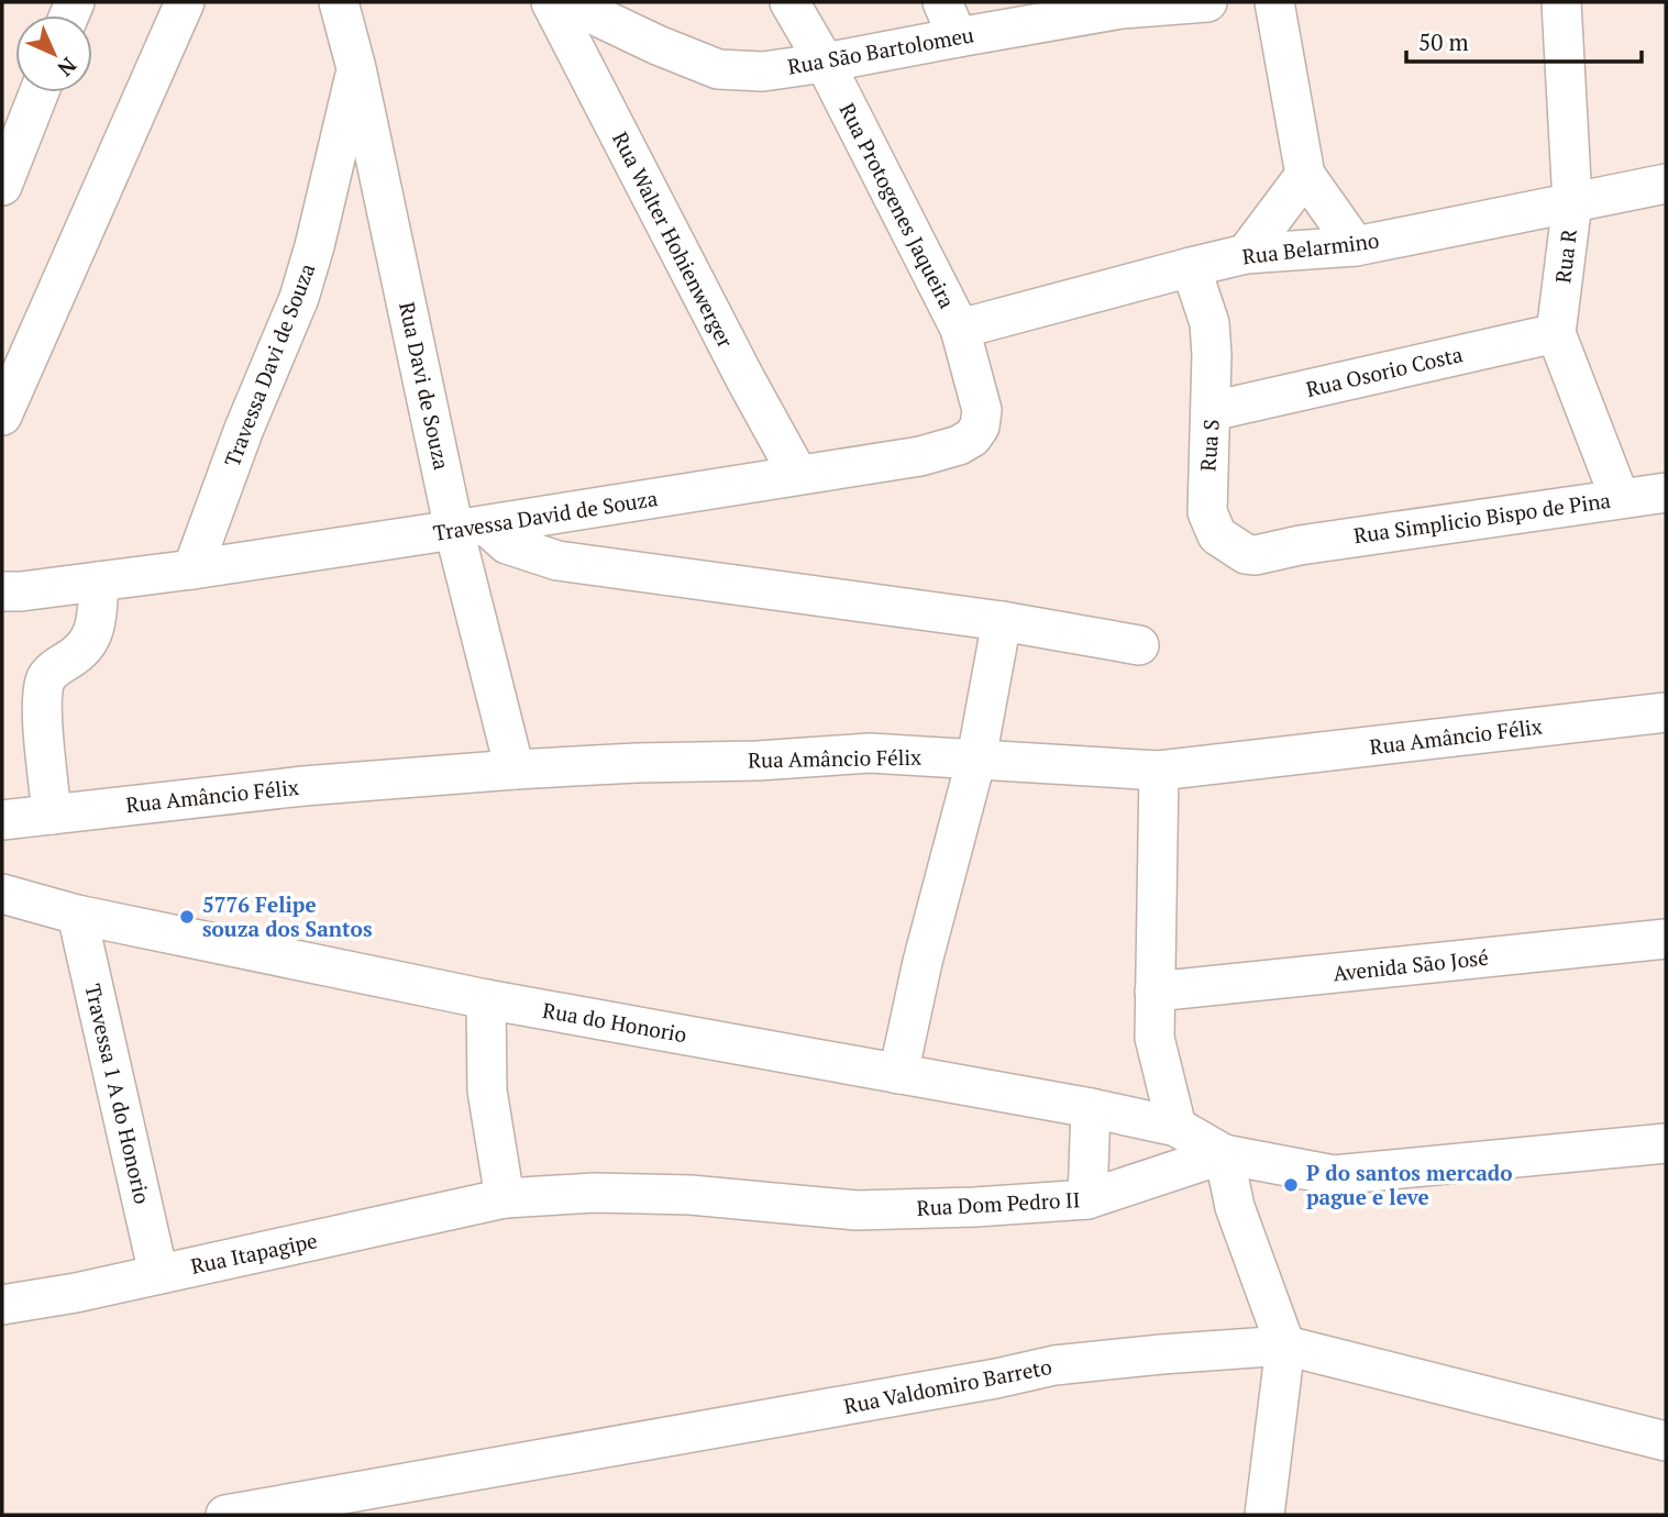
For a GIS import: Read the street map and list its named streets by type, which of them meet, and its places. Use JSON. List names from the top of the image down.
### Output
{
  "streets": {
    "street": [
      "Rua São Bartolomeu",
      "Rua Protogenes Jaqueira",
      "Rua Walter Hohienwerger",
      "Rua Belarmino",
      "Rua R",
      "Travessa Davi de Souza",
      "Rua Osorio Costa",
      "Rua Davi de Souza",
      "Rua S",
      "Travessa David de Souza",
      "Rua Simplicio Bispo de Pina",
      "Rua Amâncio Félix",
      "Avenida São José",
      "Rua do Honorio",
      "Travessa 1 A do Honorio",
      "Rua Dom Pedro II",
      "Rua Itapagipe",
      "Rua Valdomiro Barreto"
    ]
  },
  "crossings": [
    ["Rua São Bartolomeu", "Rua Protogenes Jaqueira"],
    ["Rua Protogenes Jaqueira", "Rua Belarmino"],
    ["Rua Protogenes Jaqueira", "Travessa David de Souza"],
    ["Rua Walter Hohienwerger", "Travessa David de Souza"],
    ["Rua Belarmino", "Rua R"],
    ["Rua Belarmino", "Rua S"],
    ["Rua Belarmino", "Travessa David de Souza"],
    ["Rua R", "Rua Osorio Costa"],
    ["Rua R", "Rua Simplicio Bispo de Pina"],
    ["Travessa Davi de Souza", "Rua Davi de Souza"],
    ["Travessa Davi de Souza", "Travessa David de Souza"],
    ["Rua Osorio Costa", "Rua S"],
    ["Rua Davi de Souza", "Travessa David de Souza"],
    ["Rua Davi de Souza", "Rua Amâncio Félix"],
    ["Rua S", "Rua Simplicio Bispo de Pina"],
    ["Rua do Honorio", "Travessa 1 A do Honorio"],
    ["Rua do Honorio", "Rua Dom Pedro II"],
    ["Travessa 1 A do Honorio", "Rua Itapagipe"],
    ["Rua Dom Pedro II", "Rua Itapagipe"]
  ],
  "places": ["5776 Felipe souza dos Santos", "P do santos mercado pague e leve"],
  "scale_bar": "50 m",
  "north": "bottom right"
}
